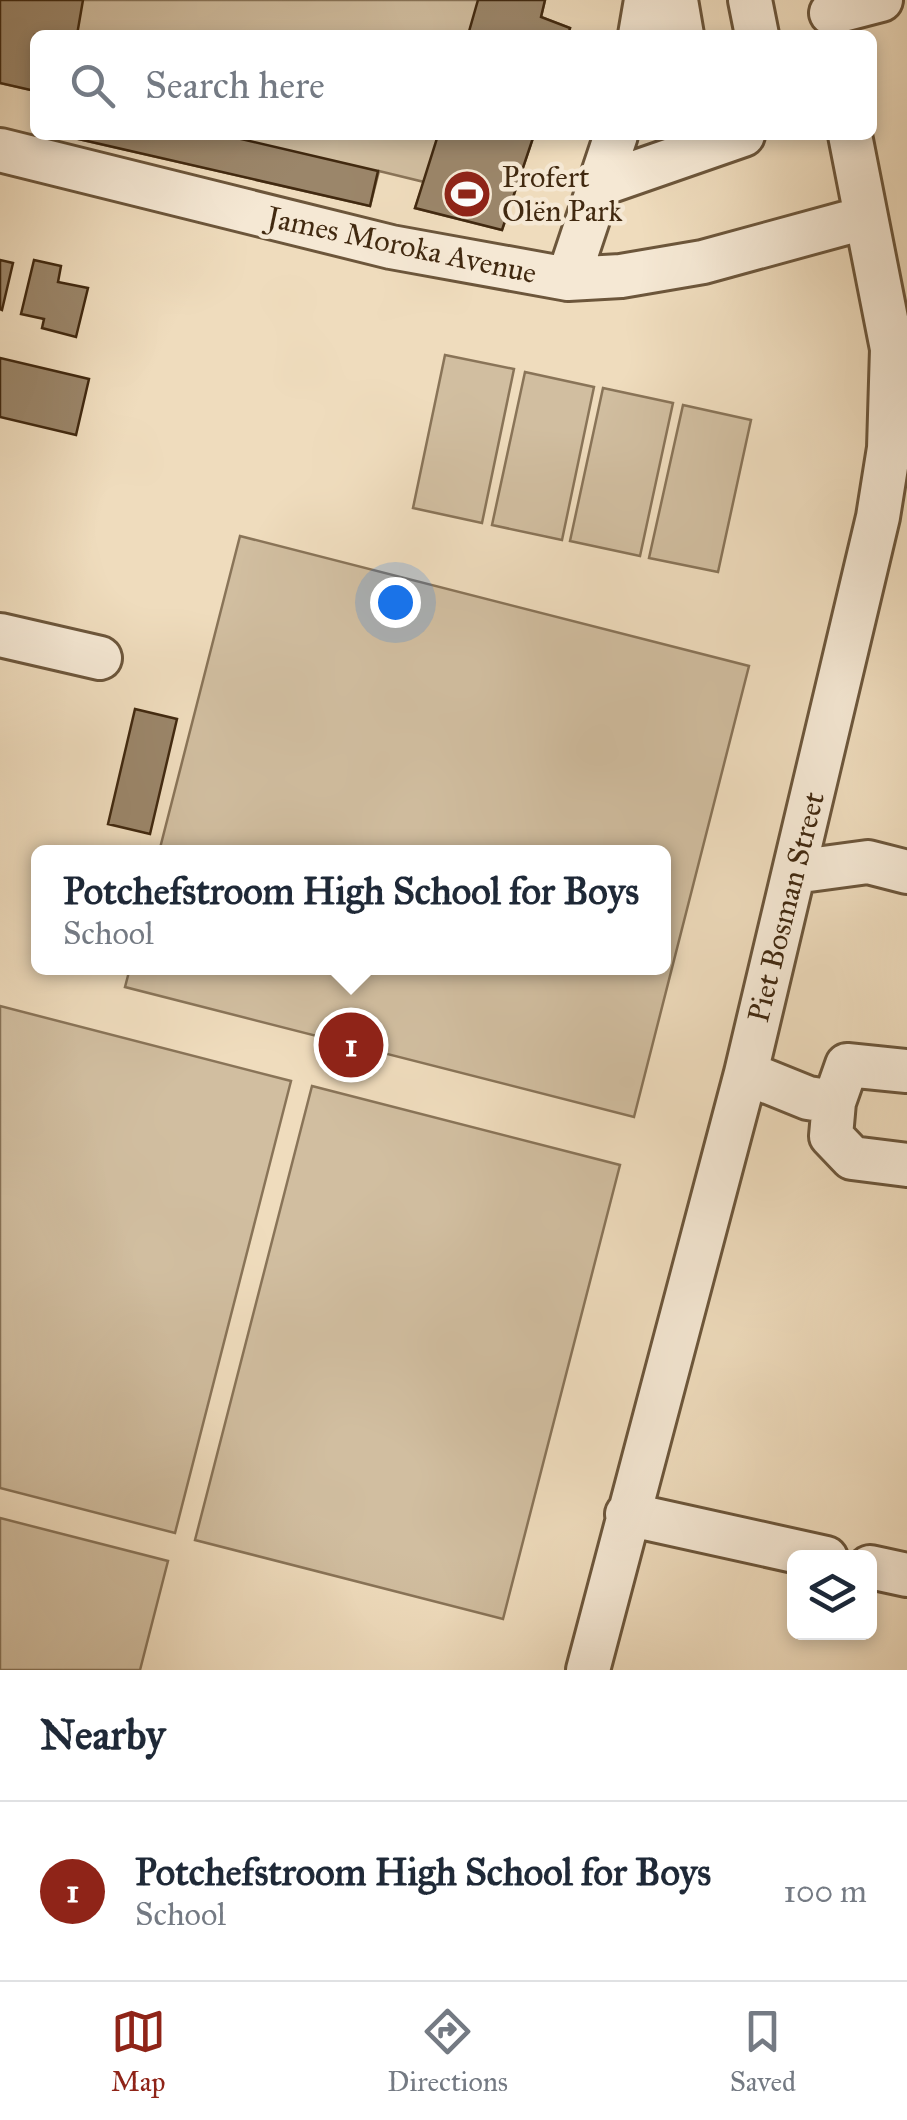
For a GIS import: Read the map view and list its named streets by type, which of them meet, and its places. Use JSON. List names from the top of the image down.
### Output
{
  "streets": {
    "street": ["James Moroka Avenue", "Piet Bosman Street"]
  },
  "crossings": [
    ["James Moroka Avenue", "Piet Bosman Street"]
  ],
  "places": {
    "sports": ["Profert Olën Park"]
  },
  "page": {
    "search": "Search here",
    "popup": ["Potchefstroom High School for Boys", "School"],
    "pins": "1",
    "heading": "Nearby",
    "list": [
      {
        "mark": "1",
        "name": "Potchefstroom High School for Boys",
        "note": "School",
        "value": "100 m"
      }
    ],
    "nav": ["Map", "Directions", "Saved"]
  }
}
